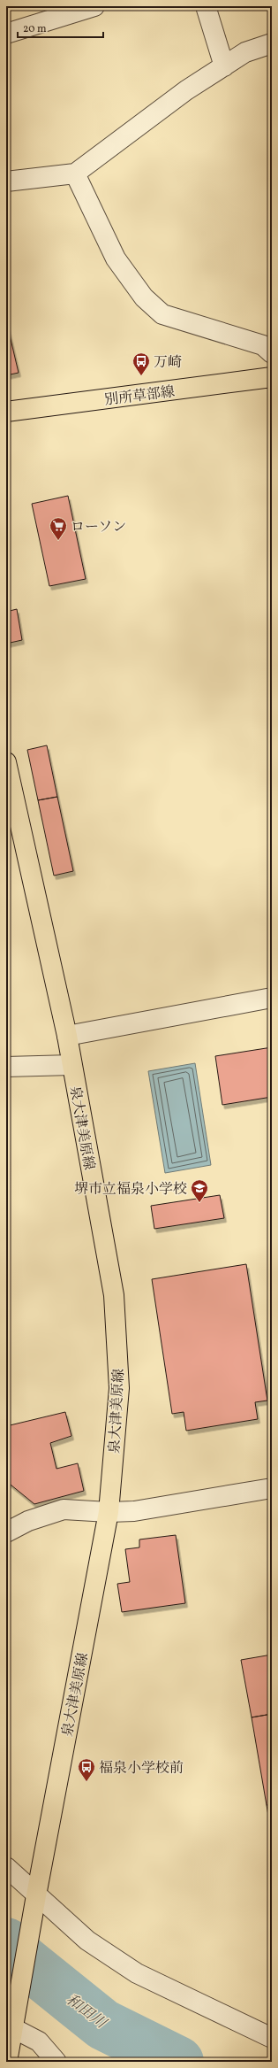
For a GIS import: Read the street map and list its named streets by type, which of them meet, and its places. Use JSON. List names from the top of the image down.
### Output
{
  "streets": {
    "main road": ["別所草部線", "泉大津美原線"]
  },
  "water": ["和田川"],
  "places": {
    "bus stop": ["万崎", "福泉小学校前"],
    "supermarket": ["ローソン"],
    "school or university": ["堺市立福泉小学校"]
  },
  "scale_bar": "20 m"
}
